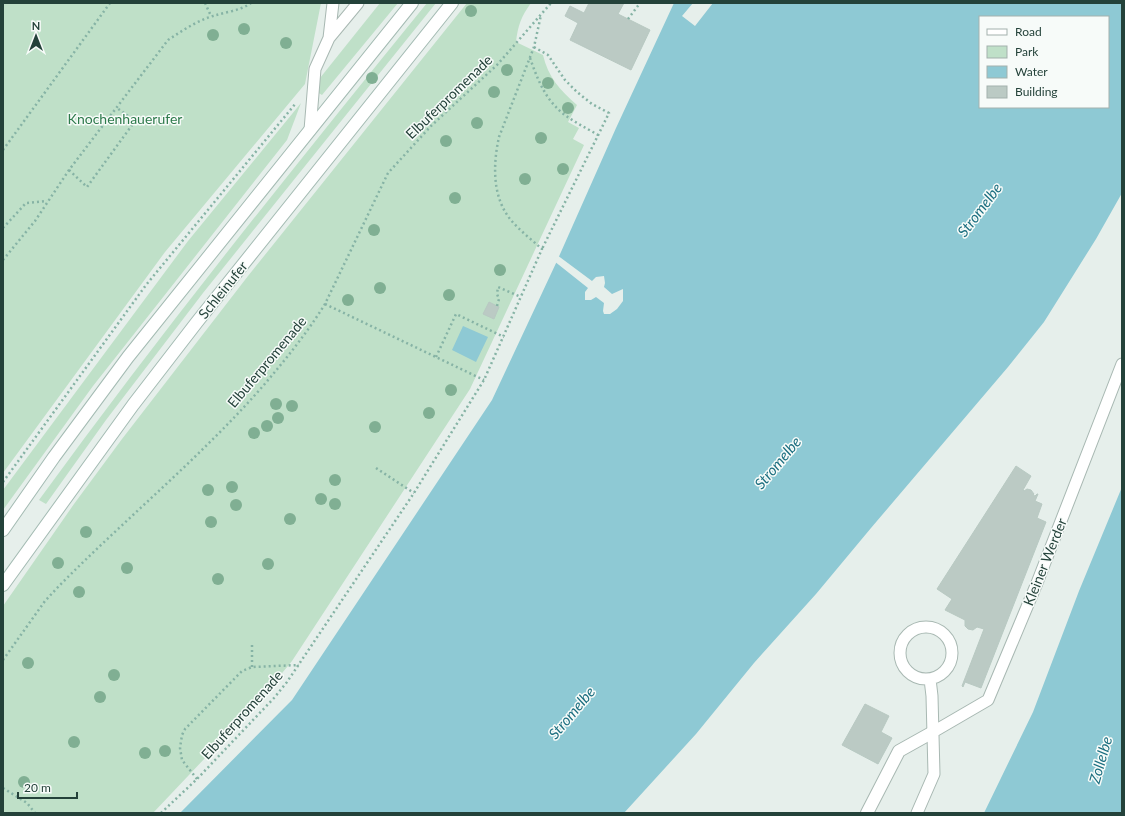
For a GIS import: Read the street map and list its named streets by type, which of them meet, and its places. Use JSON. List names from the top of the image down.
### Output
{
  "streets": {
    "main road": ["Schleinufer", "Kleiner Werder"],
    "path": ["Elbuferpromenade"]
  },
  "water": ["Stromelbe", "Zollelbe"],
  "parks": ["Knochenhauerufer"],
  "legend": [
    "Road",
    "Park",
    "Water",
    "Building"
  ],
  "scale_bar": "20 m",
  "north": "top"
}
